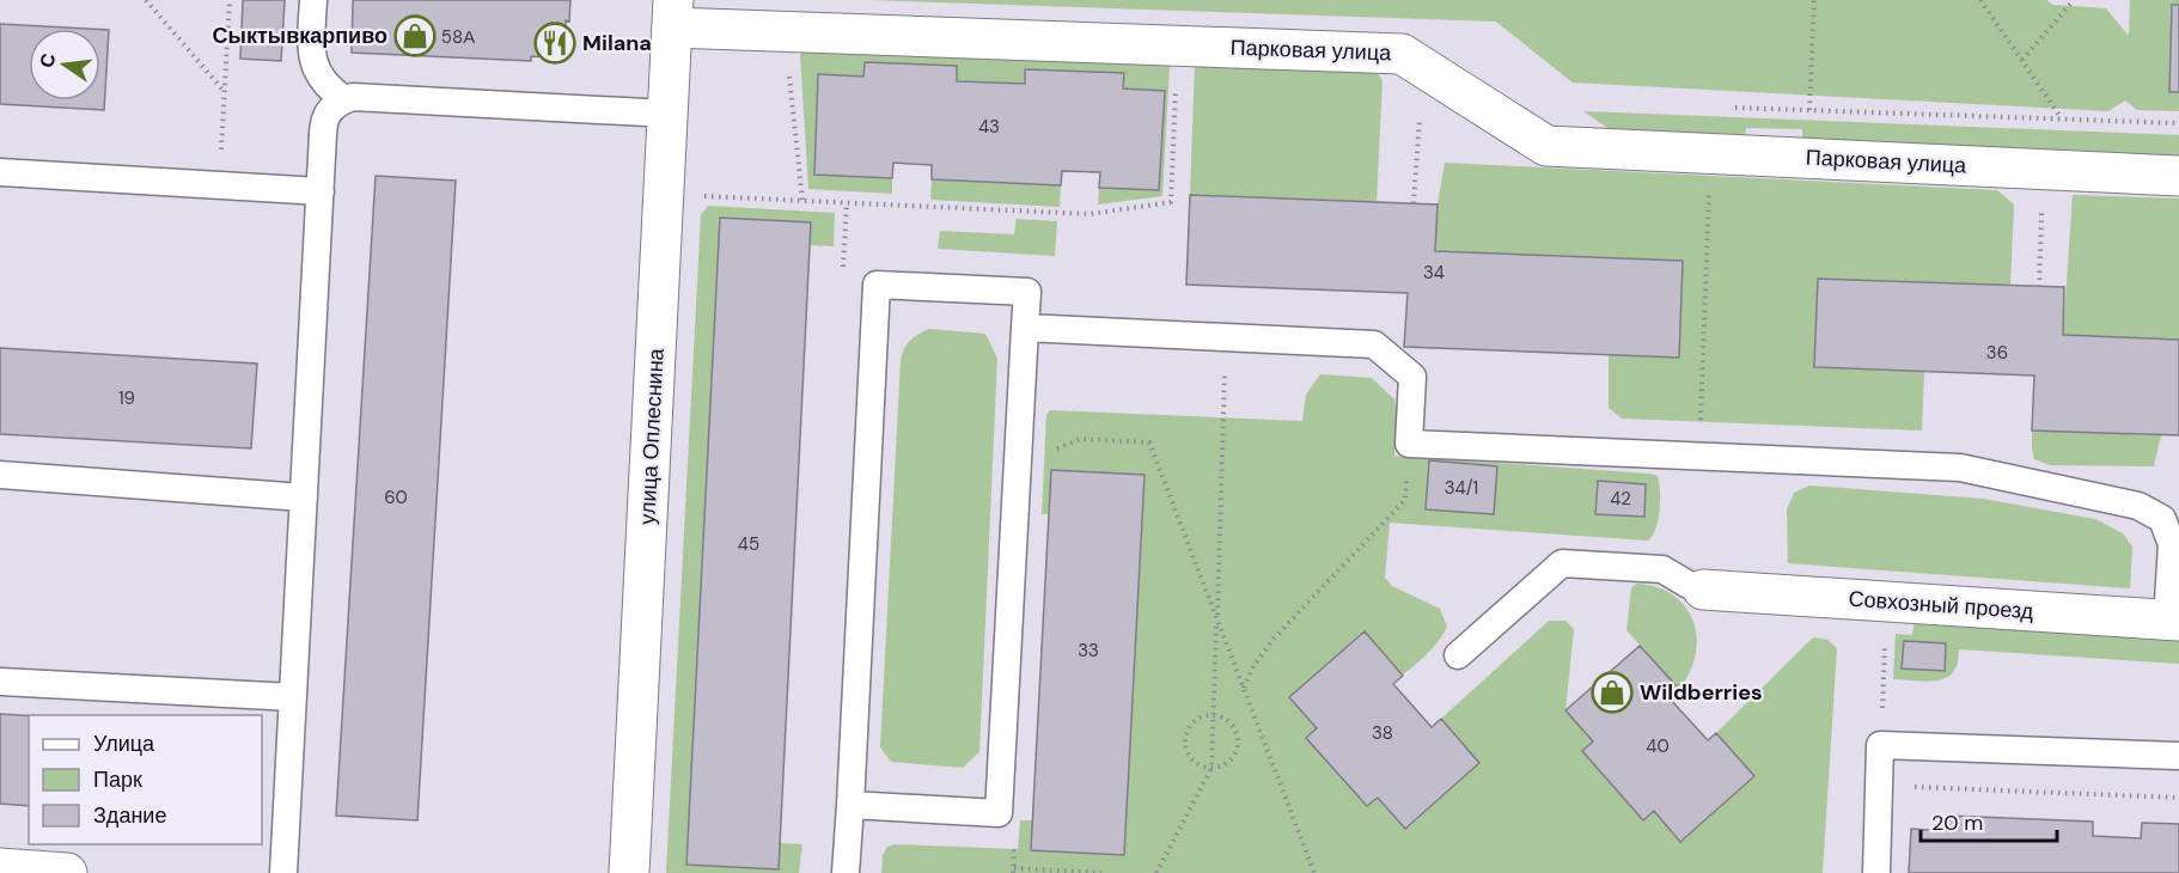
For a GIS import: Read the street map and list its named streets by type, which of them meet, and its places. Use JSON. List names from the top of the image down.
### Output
{
  "streets": {
    "street": ["Парковая улица", "улица Оплеснина", "Совхозный проезд"]
  },
  "crossings": [
    ["Парковая улица", "улица Оплеснина"]
  ],
  "places": {
    "shop": ["Сыктывкарпиво", "Wildberries"],
    "restaurant": ["Milana"]
  },
  "house_numbers": [
    "58А",
    "43",
    "34",
    "36",
    "19",
    "34/1",
    "60",
    "42",
    "45",
    "33",
    "38",
    "40"
  ],
  "legend": ["Улица", "Парк", "Здание"],
  "scale_bar": "20 m",
  "north": "left"
}
